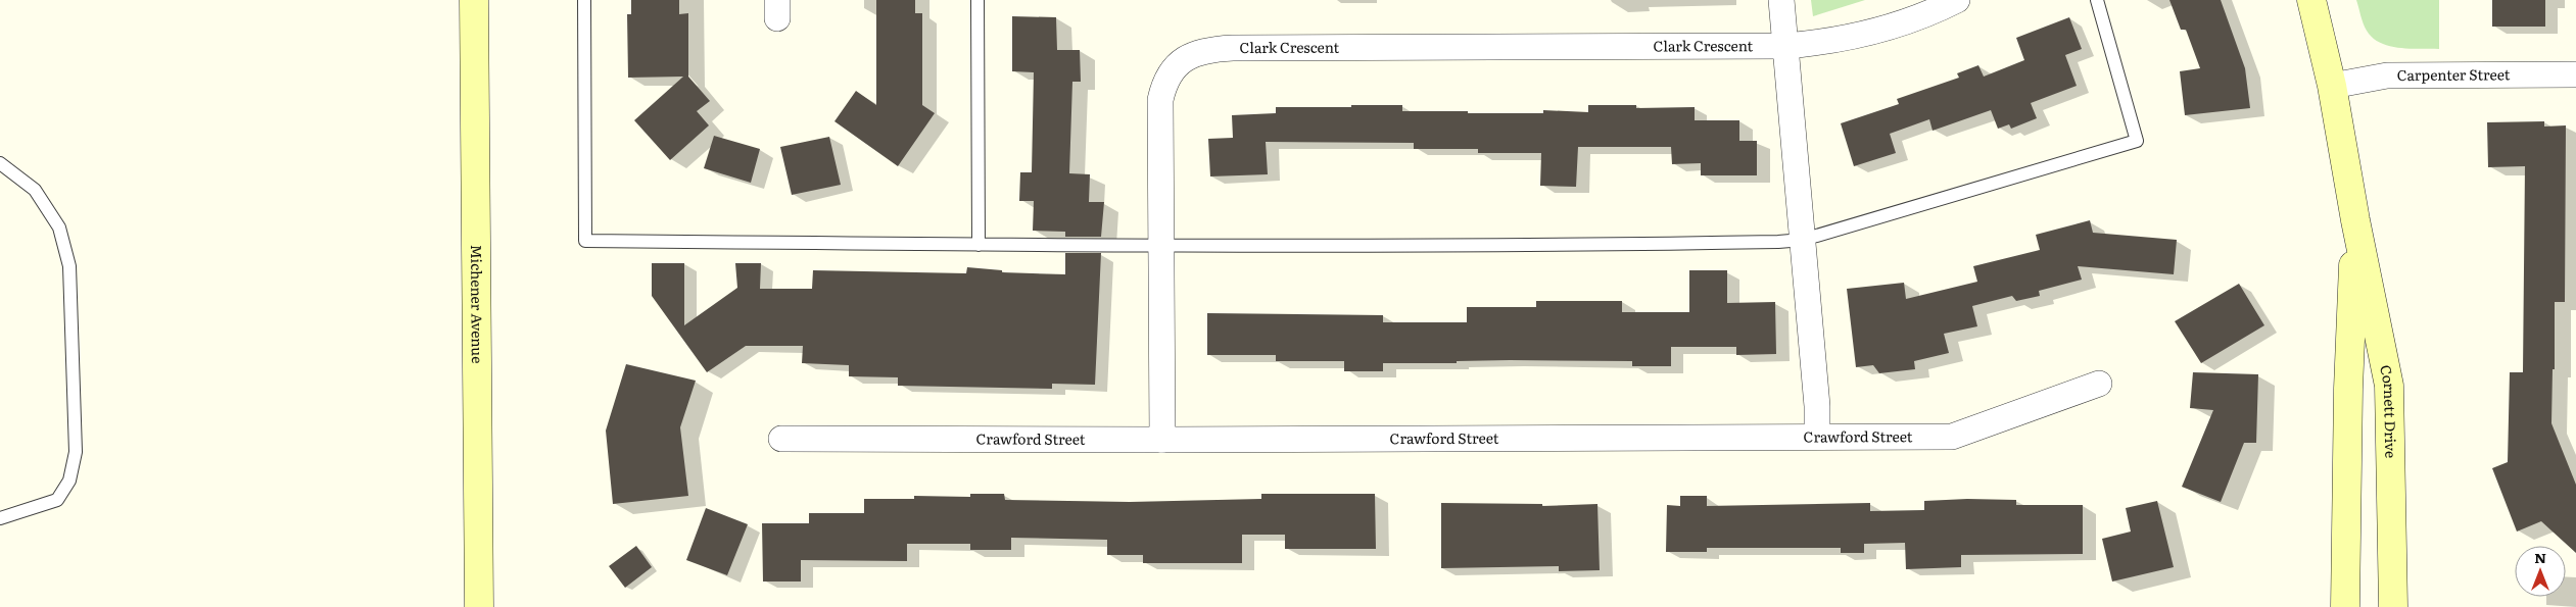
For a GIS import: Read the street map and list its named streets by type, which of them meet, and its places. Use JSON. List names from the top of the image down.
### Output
{
  "streets": {
    "street": [
      "Clark Crescent",
      "Carpenter Street",
      "Michener Avenue",
      "Cornett Drive",
      "Crawford Street"
    ]
  },
  "crossings": [
    ["Clark Crescent", "Crawford Street"],
    ["Carpenter Street", "Cornett Drive"]
  ],
  "north": "top"
}
